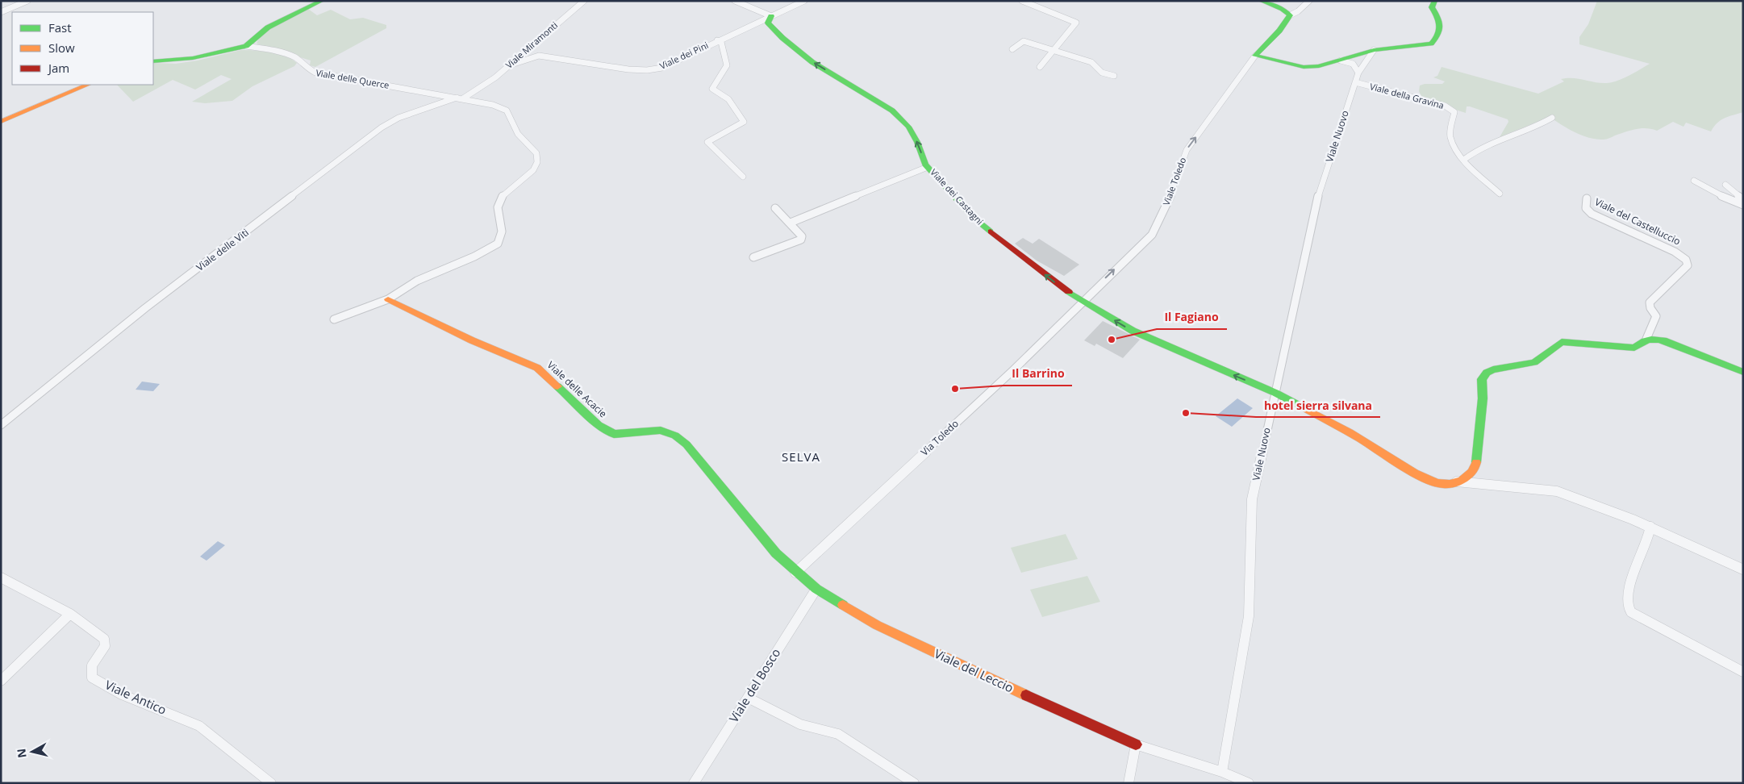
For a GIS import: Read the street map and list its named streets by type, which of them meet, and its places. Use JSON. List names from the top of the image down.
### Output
{
  "streets": {
    "street": [
      "Viale Miramonti",
      "Viale dei Pini",
      "Viale delle Querce",
      "Viale della Gravina",
      "Viale Nuovo",
      "Viale Toledo",
      "Viale dei Castagni",
      "Viale del Castelluccio",
      "Viale delle Viti",
      "Viale delle Acacie",
      "Via Toledo",
      "Viale del Leccio",
      "Viale del Bosco",
      "Viale Antico"
    ]
  },
  "crossings": [
    ["Viale Miramonti", "Viale dei Pini"],
    ["Viale Miramonti", "Viale delle Querce"],
    ["Viale Miramonti", "Viale delle Viti"],
    ["Viale dei Pini", "Viale dei Castagni"],
    ["Viale delle Querce", "Viale delle Viti"],
    ["Viale delle Querce", "Viale delle Acacie"],
    ["Viale della Gravina", "Viale Nuovo"],
    ["Viale Nuovo", "Viale dei Castagni"],
    ["Viale Nuovo", "Viale del Leccio"],
    ["Viale Toledo", "Viale dei Castagni"],
    ["Viale Toledo", "Via Toledo"],
    ["Viale dei Castagni", "Via Toledo"],
    ["Viale delle Acacie", "Via Toledo"],
    ["Viale delle Acacie", "Viale del Leccio"],
    ["Viale delle Acacie", "Viale del Bosco"],
    ["Viale del Leccio", "Viale del Bosco"]
  ],
  "one_way": ["Viale Toledo", "Viale dei Castagni"],
  "districts": ["SELVA"],
  "places": ["Il Fagiano", "Il Barrino", "hotel sierra silvana"],
  "legend": ["Fast", "Slow", "Jam"],
  "north": "left"
}
